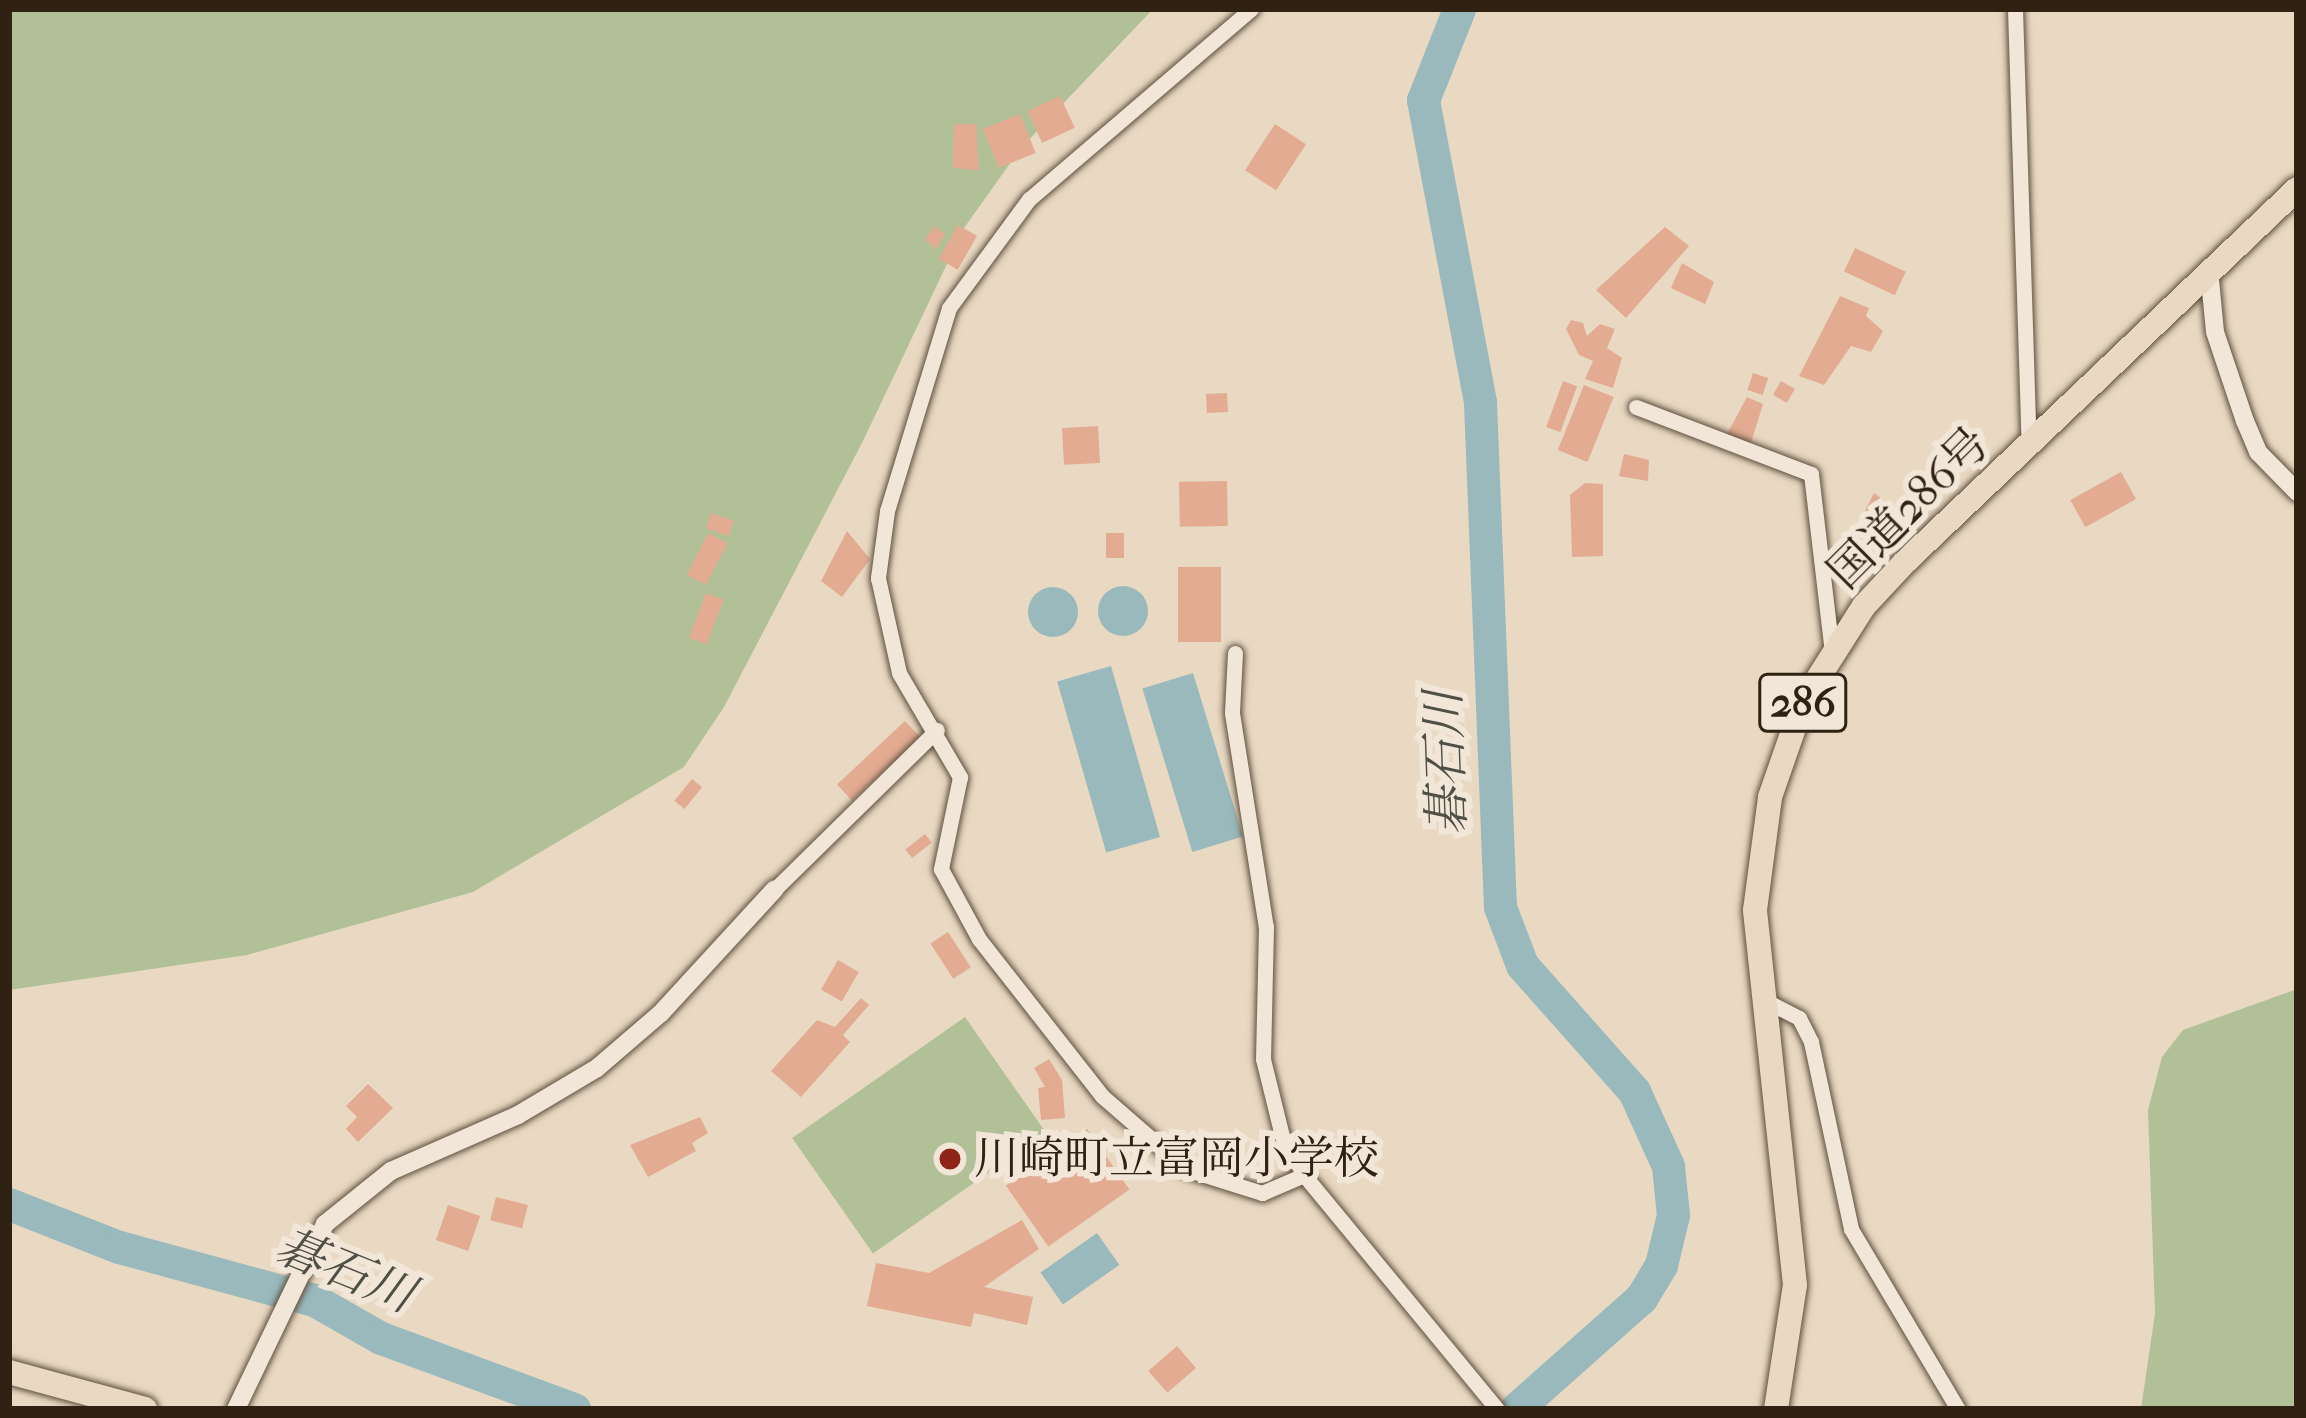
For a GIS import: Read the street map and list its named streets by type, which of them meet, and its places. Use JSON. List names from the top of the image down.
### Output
{
  "streets": {
    "highway": ["国道286号", "286"]
  },
  "water": ["碁石川"],
  "places": ["川崎町立富岡小学校"]
}
